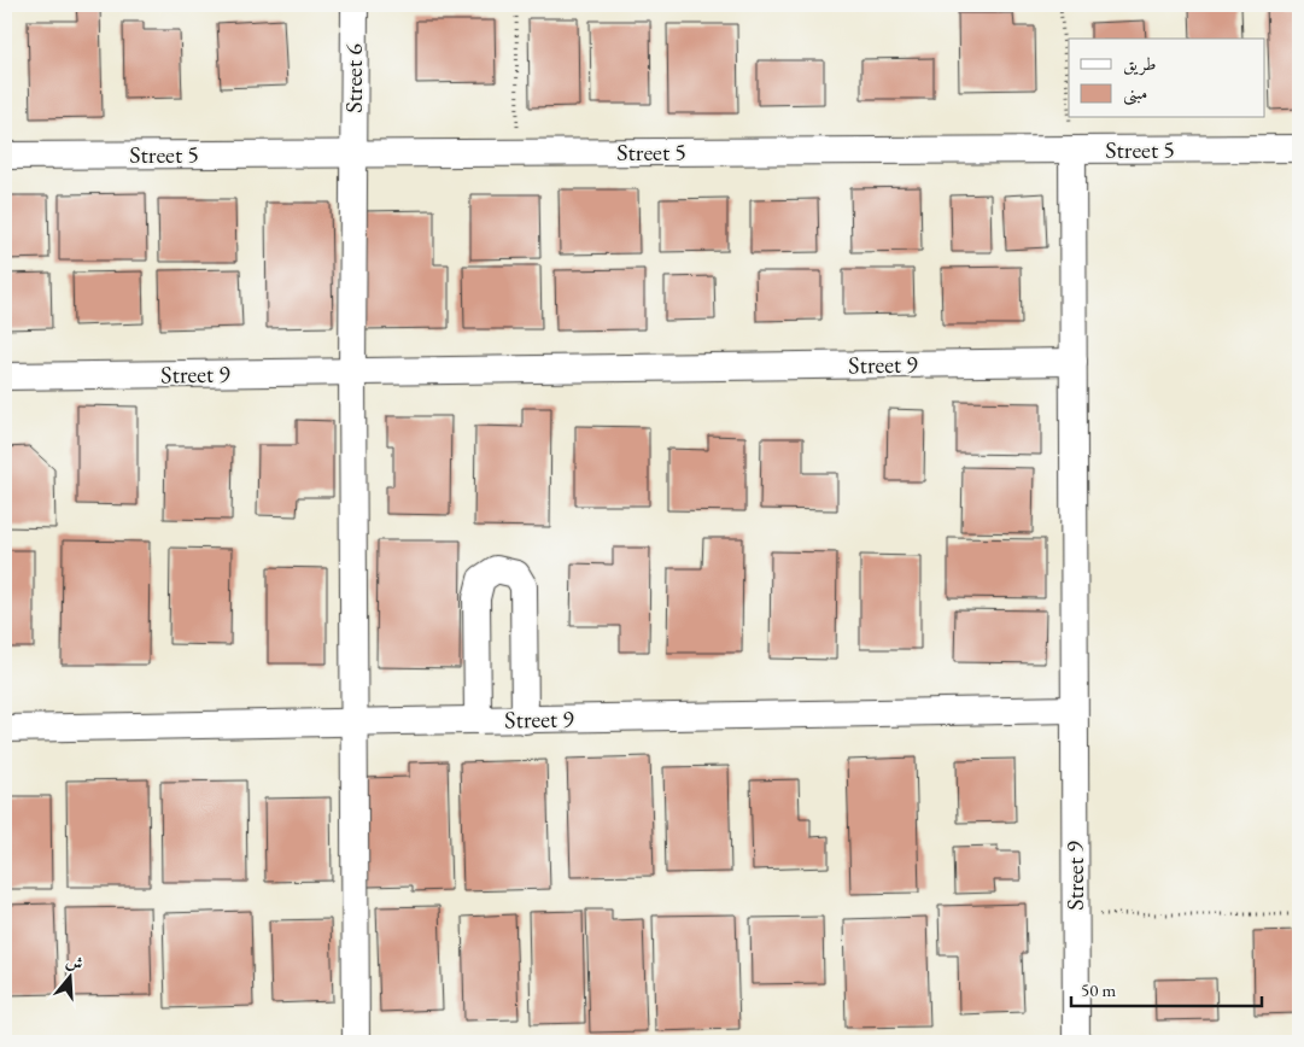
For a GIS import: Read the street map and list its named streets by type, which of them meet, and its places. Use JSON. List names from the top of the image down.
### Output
{
  "streets": {
    "street": ["Street 6", "Street 5", "Street 9"]
  },
  "crossings": [
    ["Street 6", "Street 5"],
    ["Street 6", "Street 9"],
    ["Street 5", "Street 9"]
  ],
  "legend": ["طريق", "مبنى"],
  "scale_bar": "50 m",
  "north": "top"
}
